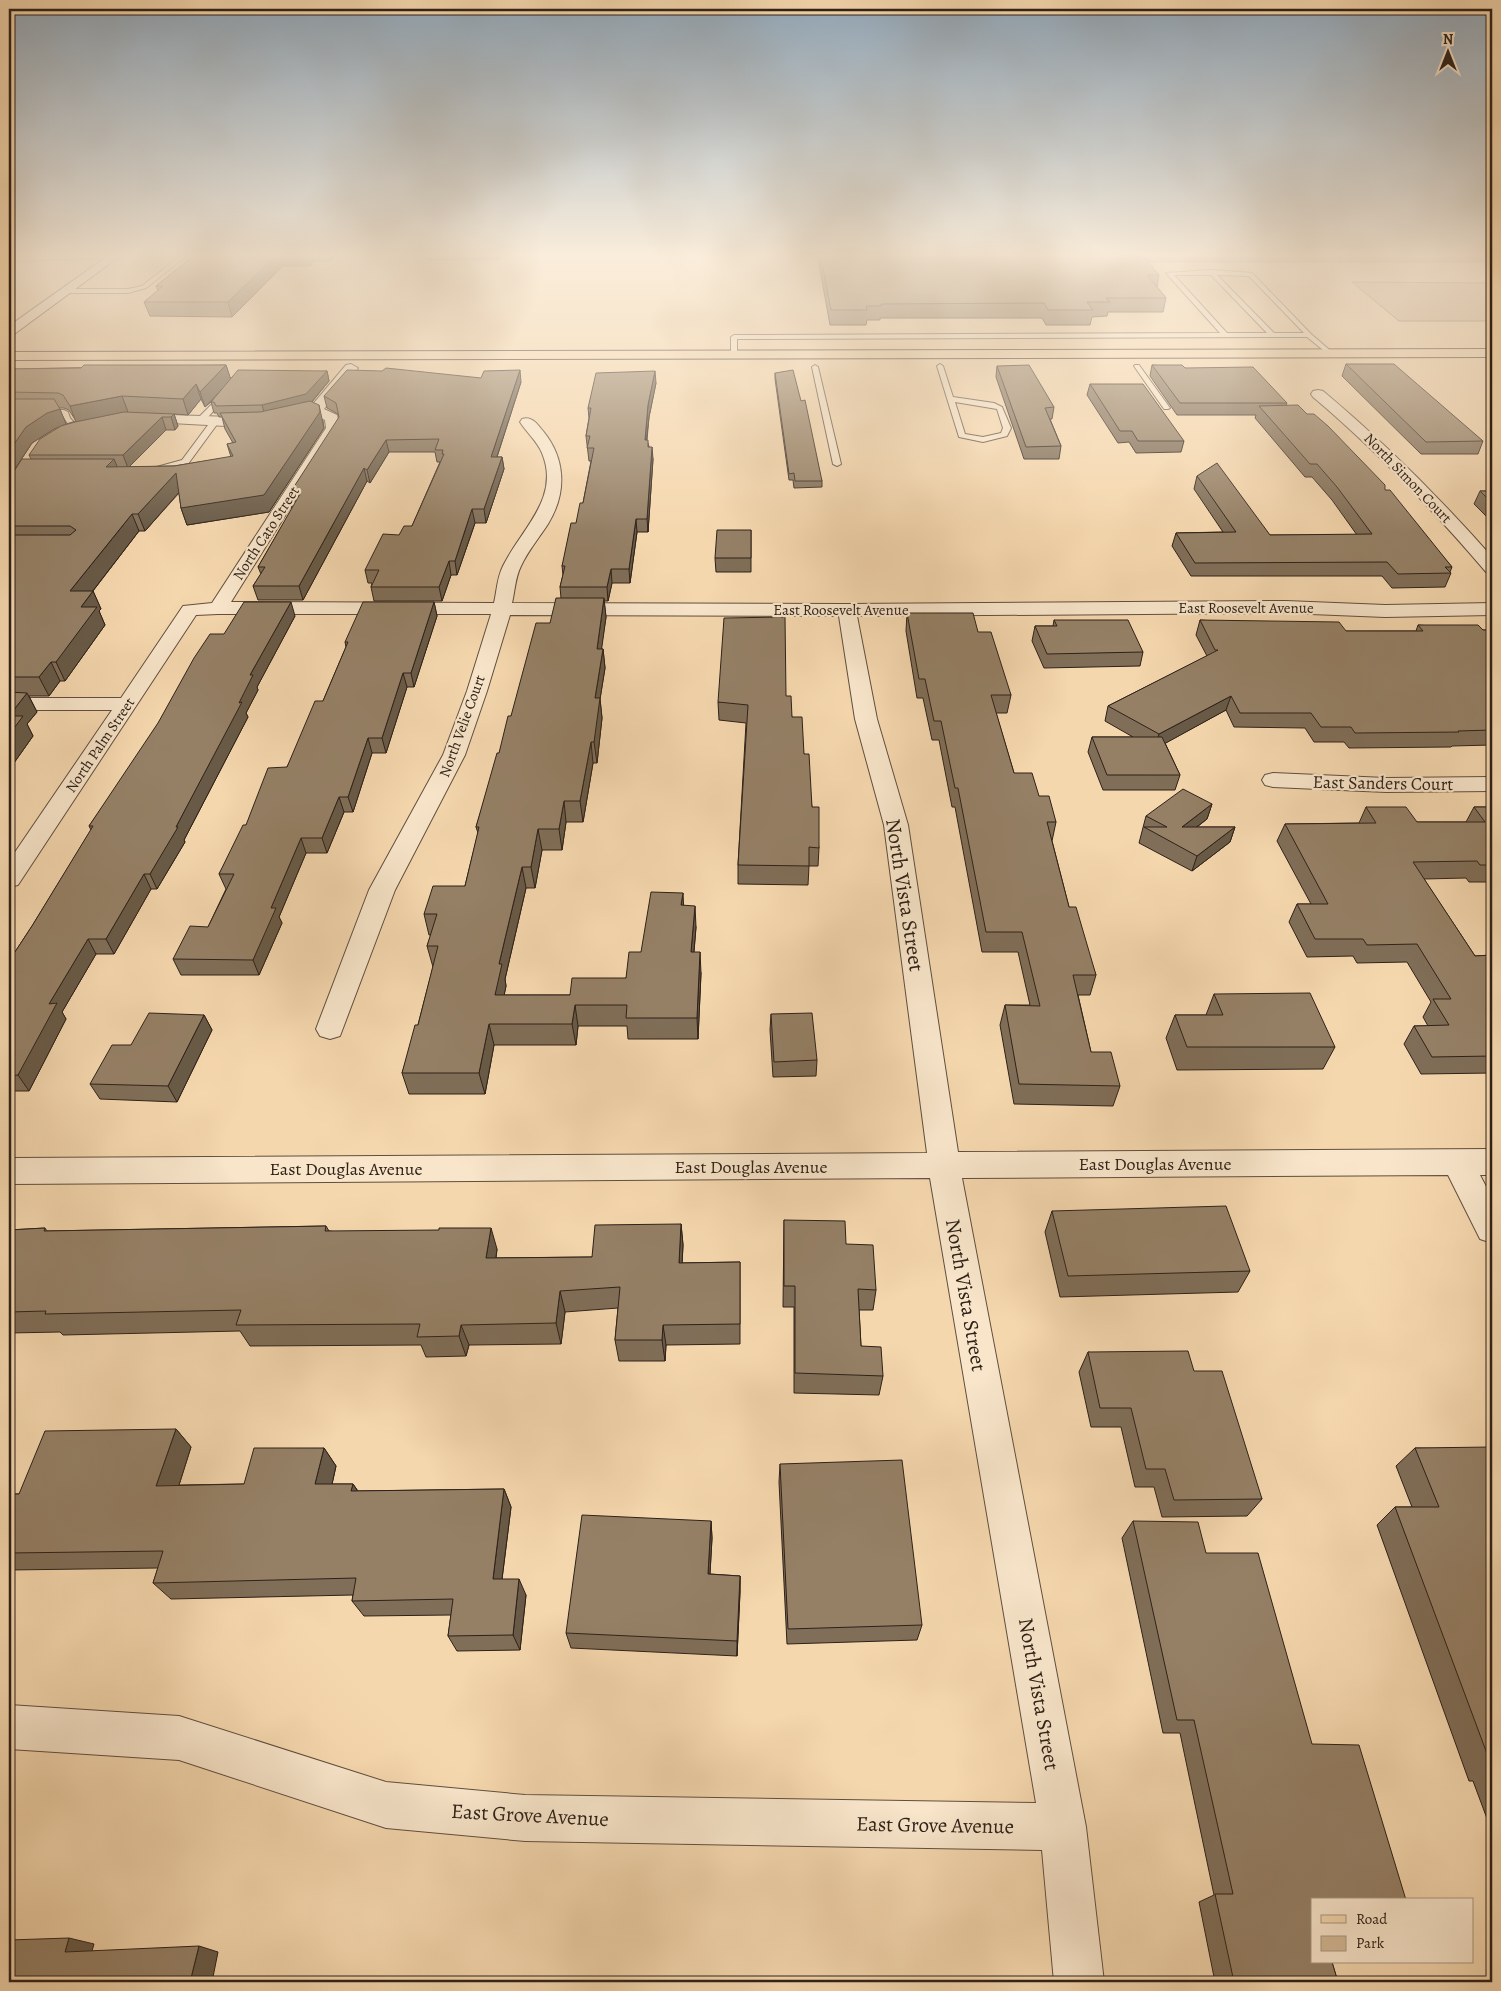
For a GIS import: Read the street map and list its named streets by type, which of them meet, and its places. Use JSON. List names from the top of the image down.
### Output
{
  "streets": {
    "street": [
      "North Simon Court",
      "North Cato Street",
      "East Roosevelt Avenue",
      "North Velie Court",
      "North Palm Street",
      "East Sanders Court",
      "North Vista Street",
      "East Douglas Avenue",
      "East Grove Avenue"
    ]
  },
  "crossings": [
    ["North Cato Street", "East Roosevelt Avenue"],
    ["East Roosevelt Avenue", "North Velie Court"],
    ["East Roosevelt Avenue", "North Palm Street"],
    ["East Roosevelt Avenue", "North Vista Street"],
    ["North Vista Street", "East Douglas Avenue"],
    ["North Vista Street", "East Grove Avenue"]
  ],
  "legend": ["Road", "Park"],
  "north": "top"
}
